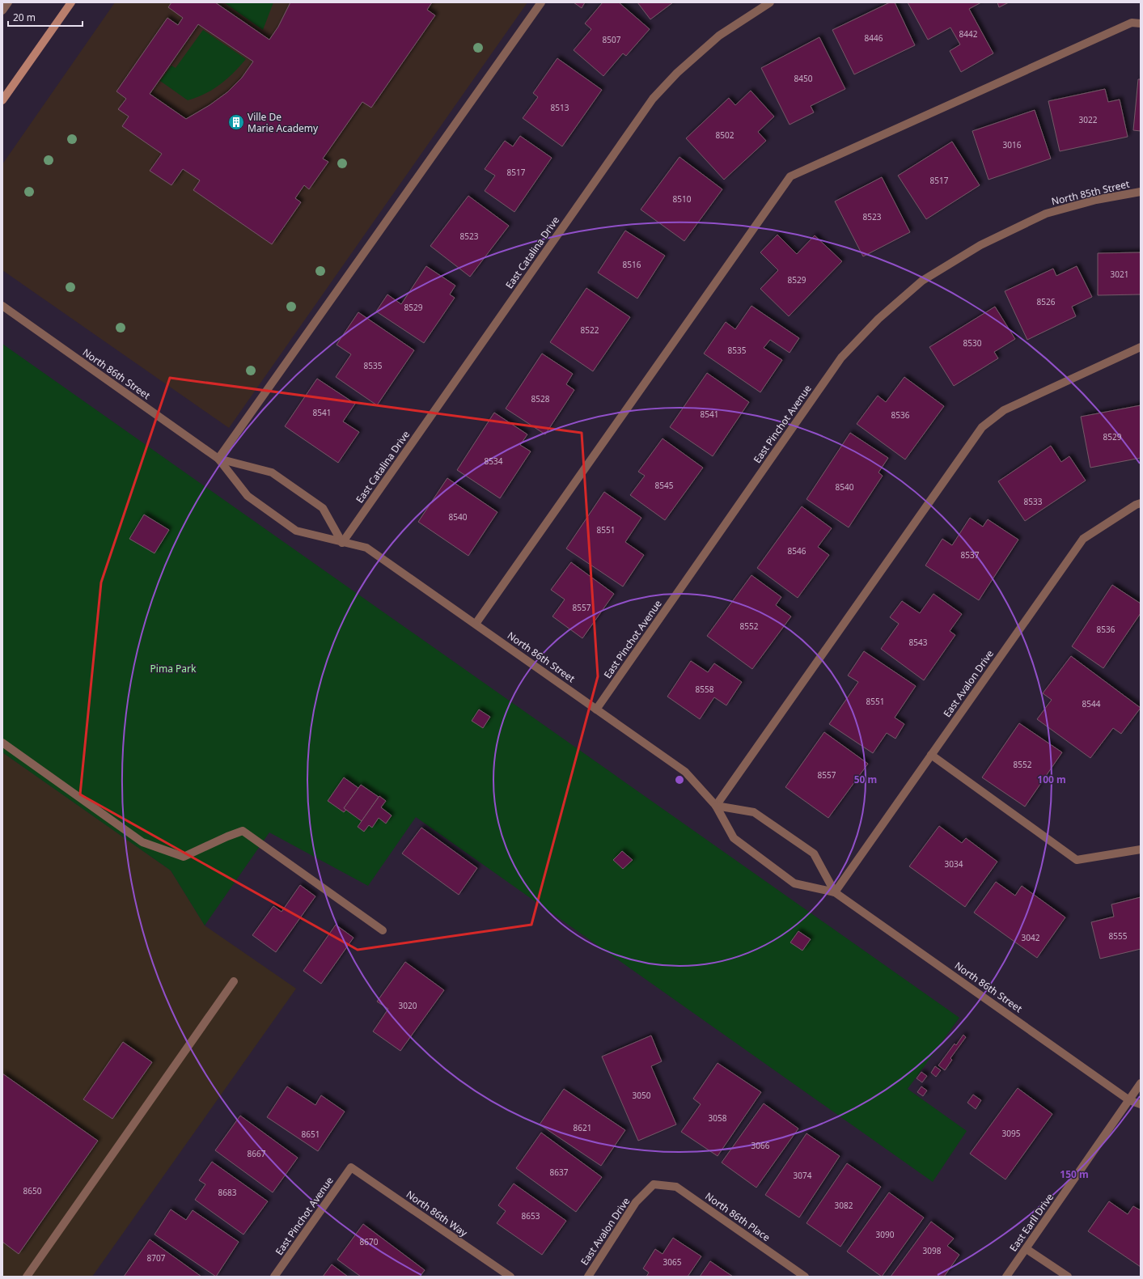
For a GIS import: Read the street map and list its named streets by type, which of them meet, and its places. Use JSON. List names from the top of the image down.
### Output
{
  "streets": {
    "street": [
      "North 85th Street",
      "East Catalina Drive",
      "North 86th Street",
      "East Pinchot Avenue",
      "East Avalon Drive",
      "North 86th Way",
      "North 86th Place",
      "East Earll Drive"
    ]
  },
  "crossings": [
    ["North 85th Street", "East Pinchot Avenue"],
    ["East Catalina Drive", "North 86th Street"],
    ["North 86th Street", "East Pinchot Avenue"],
    ["North 86th Street", "East Avalon Drive"],
    ["North 86th Street", "East Earll Drive"],
    ["East Pinchot Avenue", "North 86th Way"],
    ["East Avalon Drive", "North 86th Place"]
  ],
  "parks": ["Pima Park"],
  "places": {
    "building": ["Ville De Marie Academy"]
  },
  "house_numbers": [
    "8442",
    "8446",
    "8507",
    "8450",
    "8513",
    "3022",
    "8502",
    "3016",
    "8517",
    "8517",
    "8510",
    "8523",
    "8523",
    "8516",
    "3021",
    "8529",
    "8526",
    "8529",
    "8522",
    "8530",
    "8535",
    "8535",
    "8528",
    "8541",
    "8541",
    "8536",
    "8529",
    "8534",
    "8545",
    "8540",
    "8533",
    "8540",
    "8551",
    "8546",
    "8537",
    "8557",
    "8552",
    "8536",
    "8543",
    "8558",
    "8551",
    "8544",
    "8552",
    "8557",
    "3034",
    "8555",
    "3042",
    "3020",
    "3050",
    "3058",
    "8621",
    "3095",
    "8651",
    "3066",
    "8667",
    "8637",
    "3074",
    "8650",
    "8683",
    "3082",
    "8653",
    "3090",
    "8670",
    "3098",
    "8707",
    "3065"
  ],
  "scale_bar": "20 m",
  "rings": ["50 m", "100 m", "150 m"]
}
